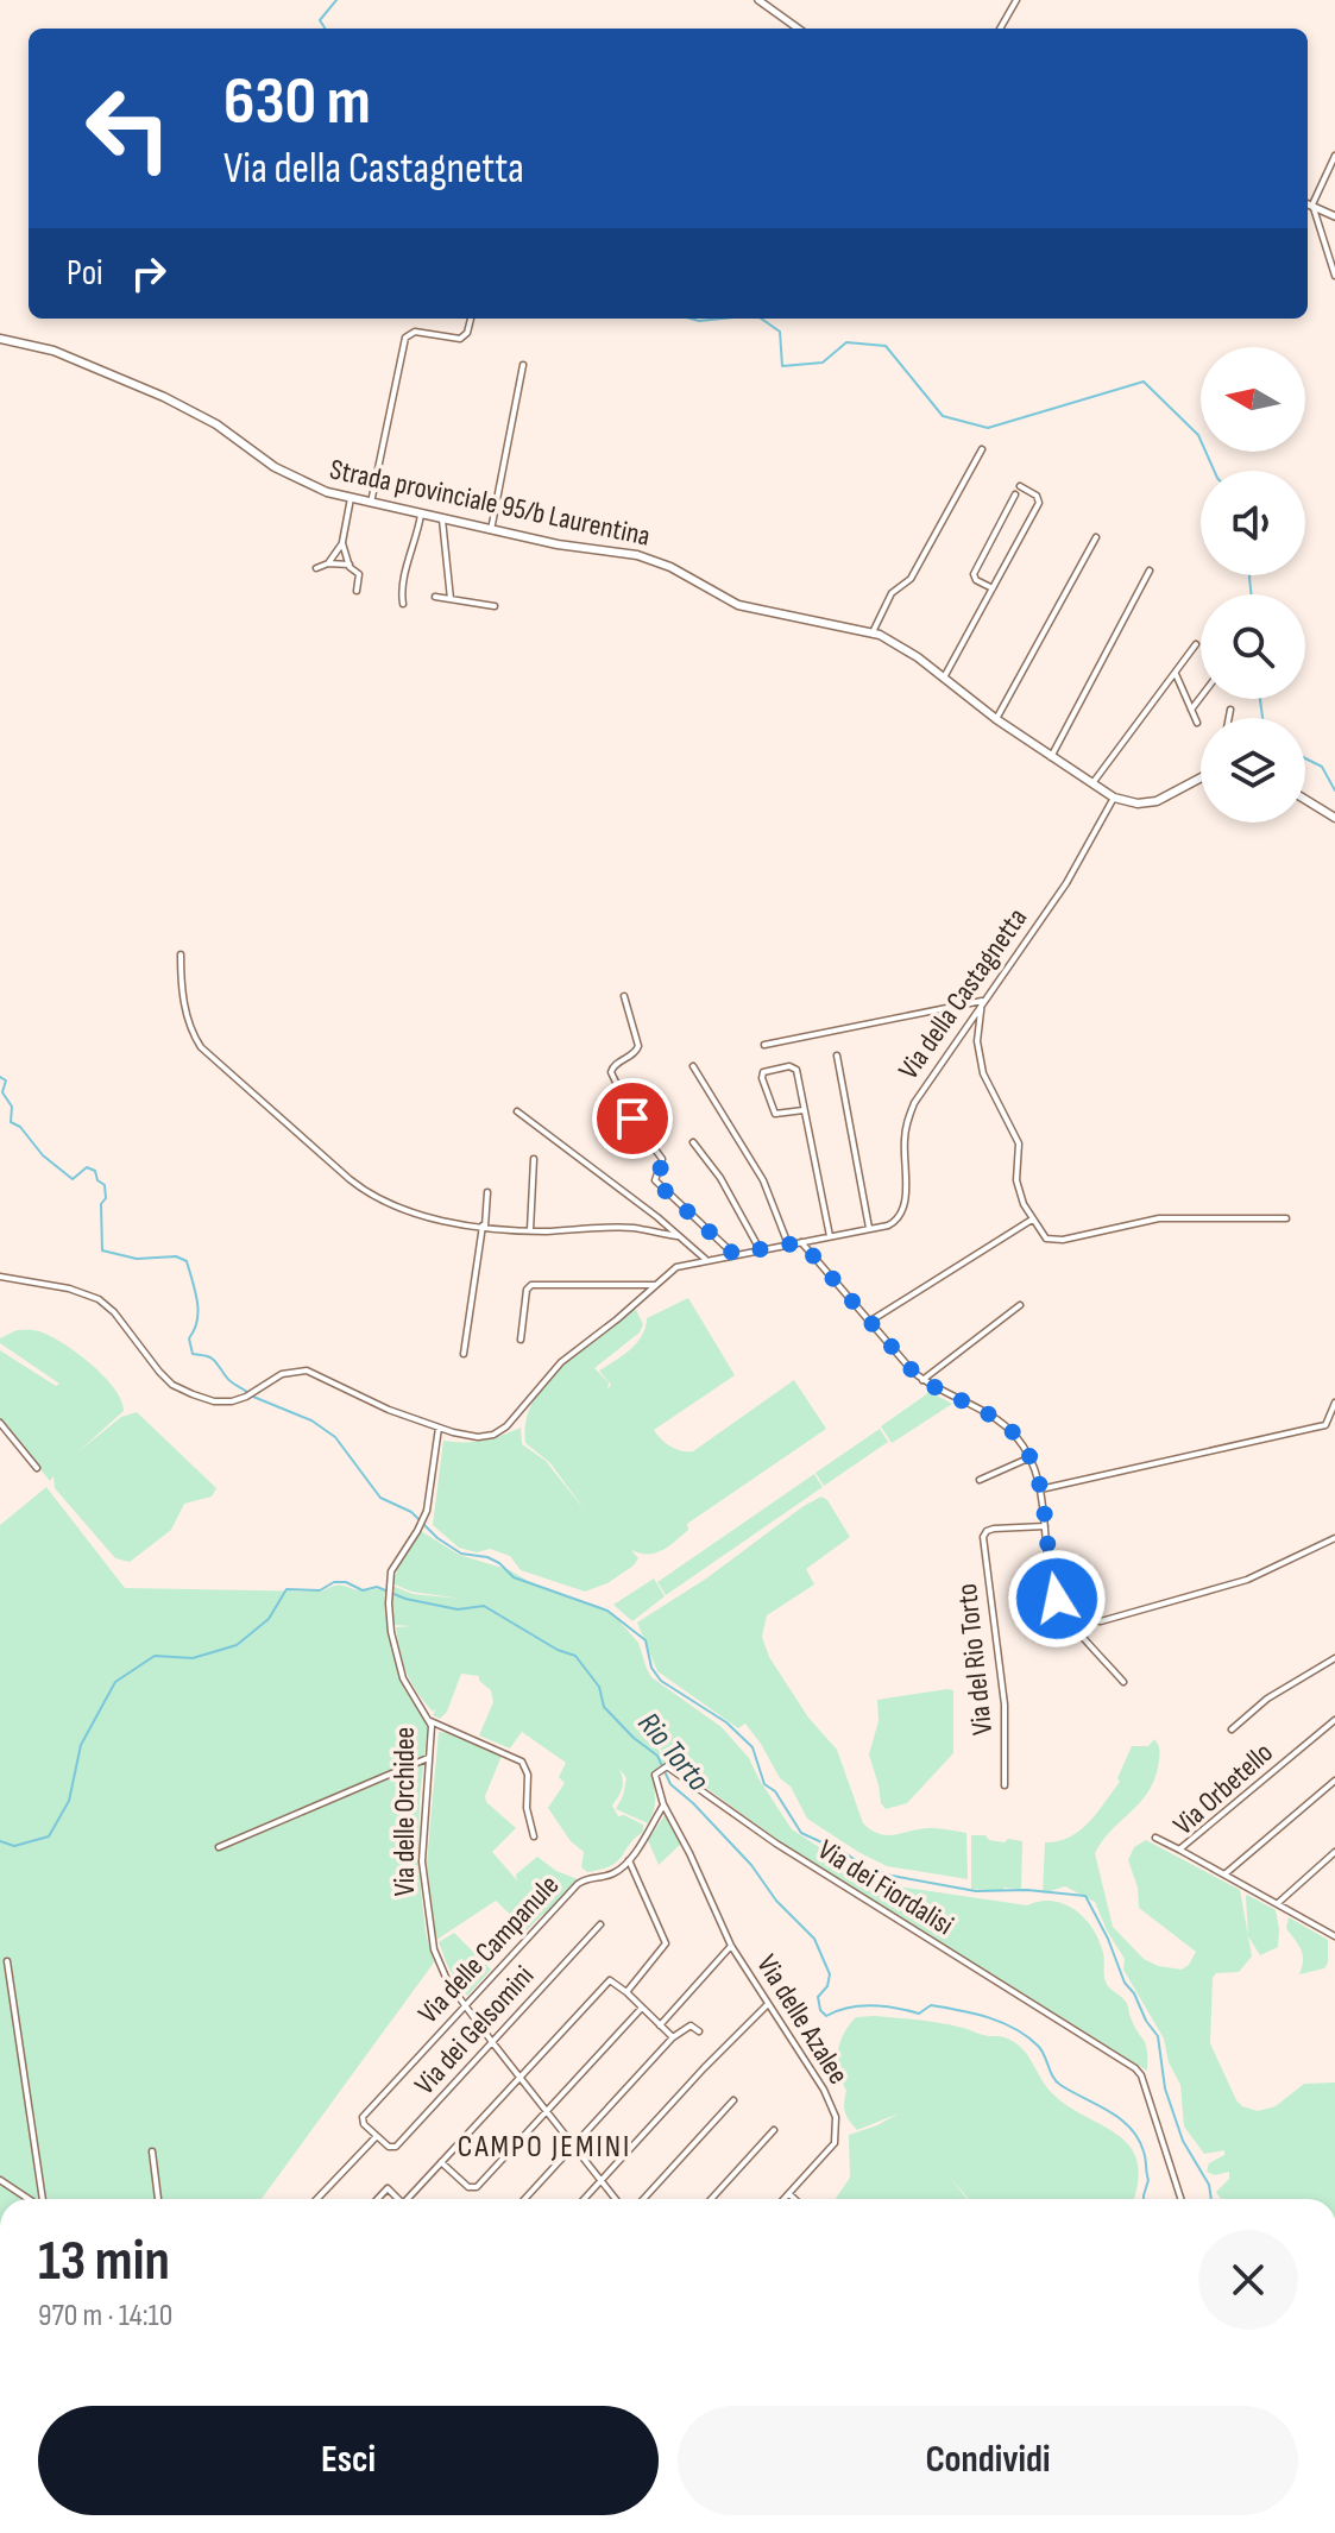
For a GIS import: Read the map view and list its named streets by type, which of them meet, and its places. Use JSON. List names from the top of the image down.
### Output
{
  "streets": {
    "main road": ["Strada provinciale 95/b Laurentina"],
    "street": [
      "Via della Castagnetta",
      "Via del Rio Torto",
      "Via Orbetello",
      "Via delle Orchidee",
      "Via dei Fiordalisi",
      "Via delle Campanule",
      "Via delle Azalee",
      "Via dei Gelsomini"
    ]
  },
  "crossings": [
    ["Strada provinciale 95/b Laurentina", "Via della Castagnetta"],
    ["Via della Castagnetta", "Via delle Orchidee"],
    ["Via delle Orchidee", "Via delle Campanule"],
    ["Via delle Orchidee", "Via dei Gelsomini"],
    ["Via dei Fiordalisi", "Via delle Azalee"],
    ["Via delle Campanule", "Via dei Gelsomini"]
  ],
  "districts": ["CAMPO JEMINI"],
  "water": ["Rio Torto"],
  "north": "left",
  "page": {
    "turn": ["630 m", "Via della Castagnetta"],
    "then": "Poi",
    "heading": ["13 min", "970 m · 14:10"],
    "buttons": ["Esci", "Condividi"]
  }
}
